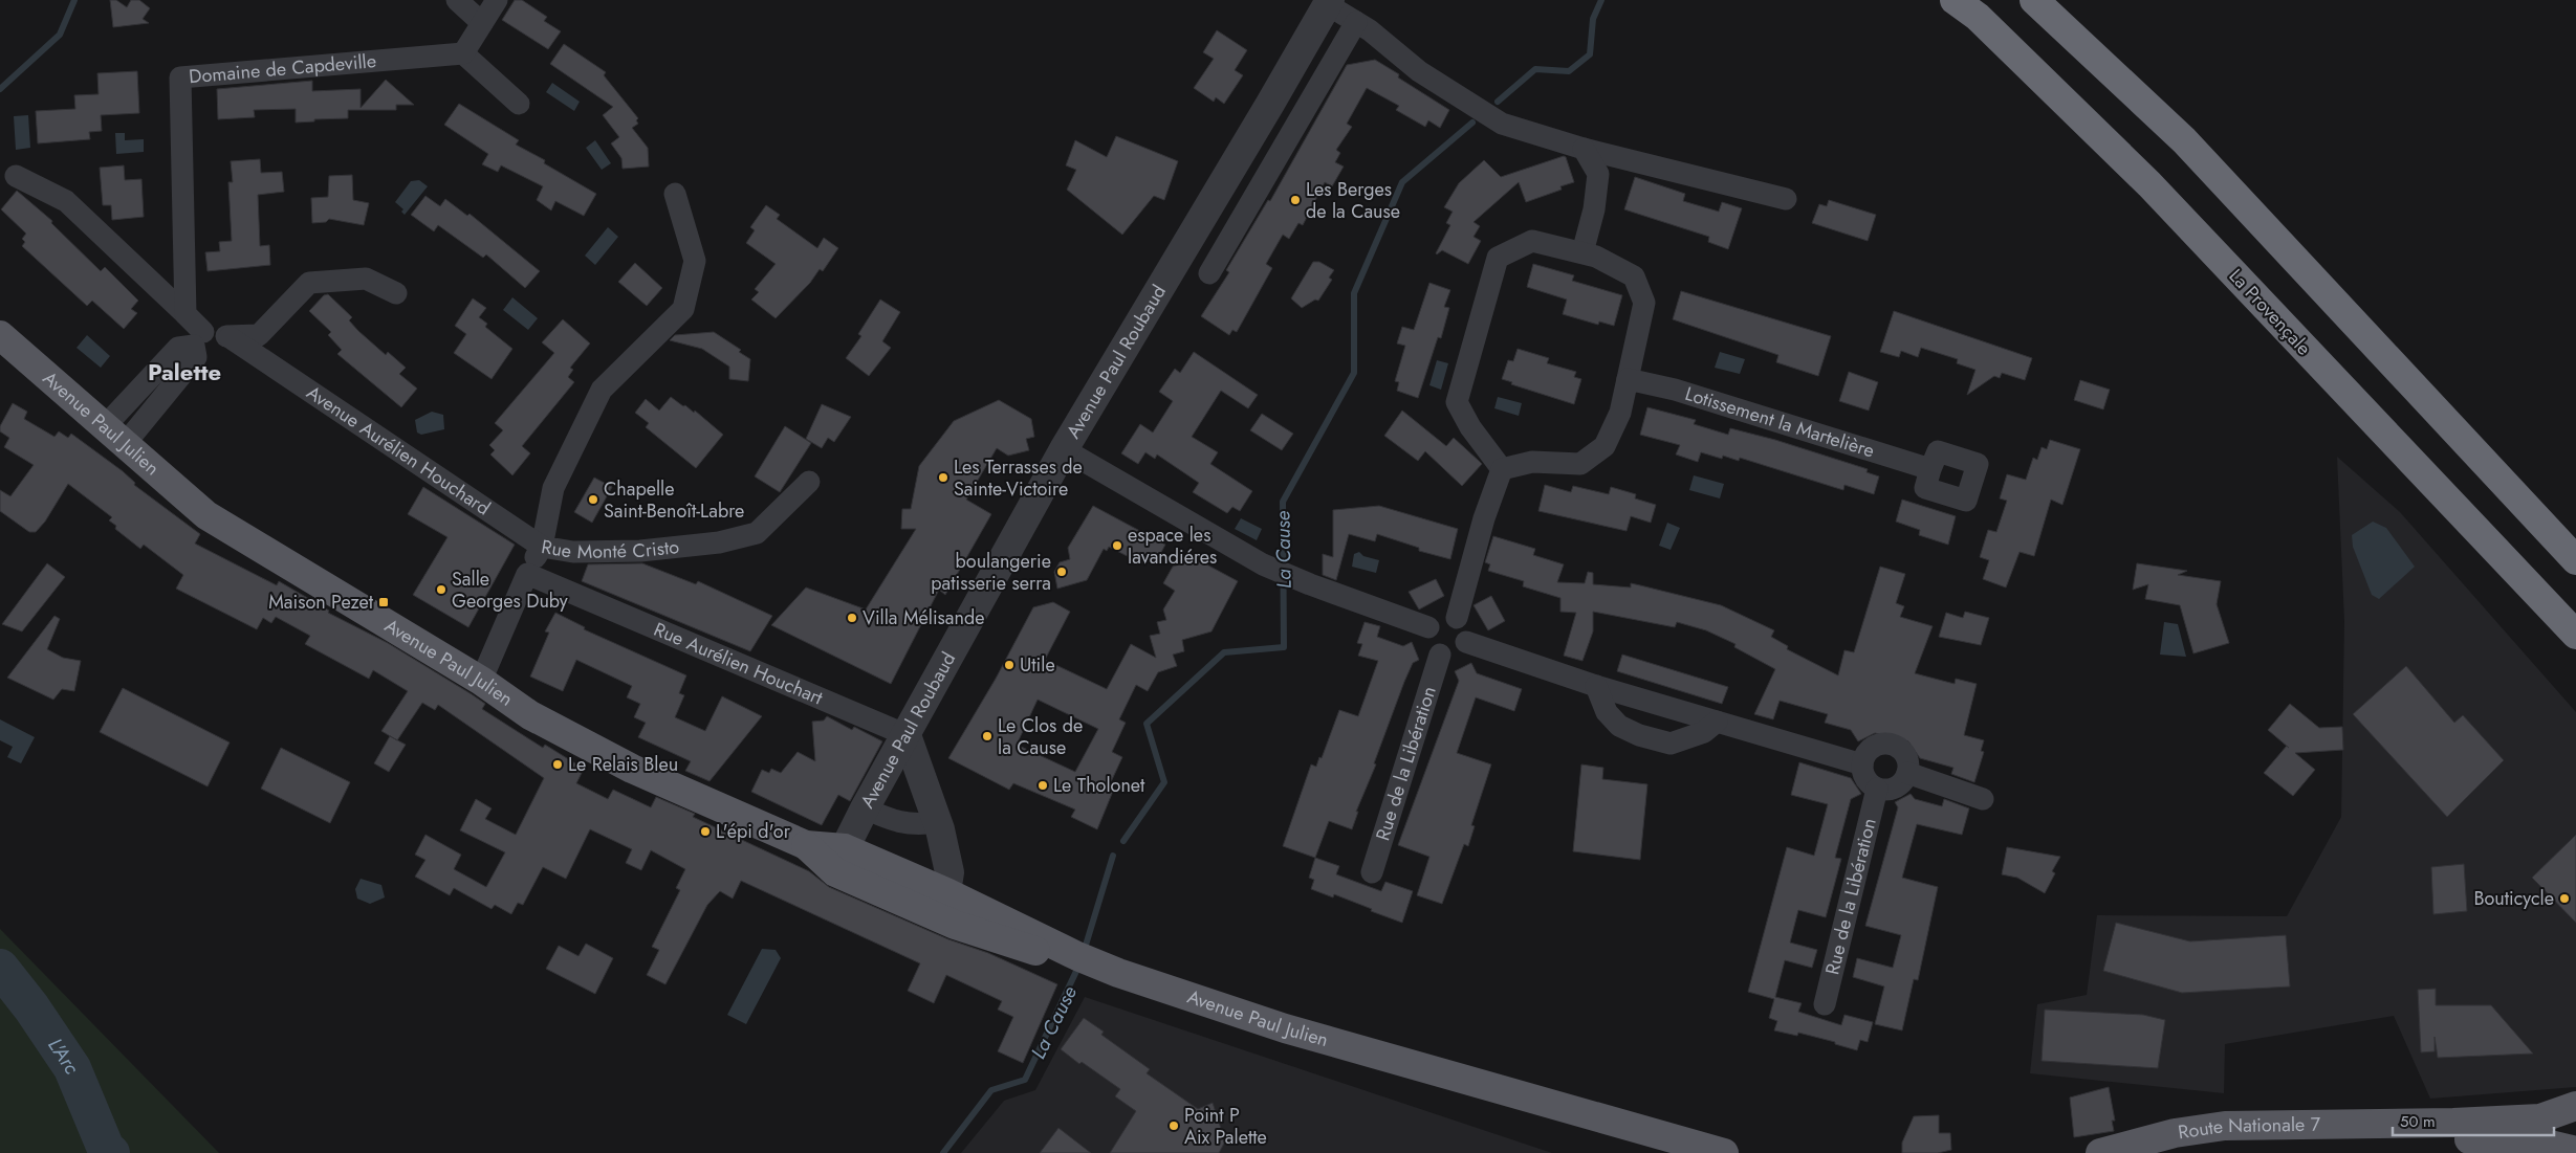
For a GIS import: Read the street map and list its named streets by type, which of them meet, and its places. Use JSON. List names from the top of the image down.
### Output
{
  "streets": {
    "highway": ["La Provençale"],
    "main road": ["Avenue Paul Julien", "Route Nationale 7"],
    "street": [
      "Domaine de Capdeville",
      "Avenue Paul Roubaud",
      "Lotissement la Martelière",
      "Avenue Aurélien Houchard",
      "Rue Monté Cristo",
      "Rue Aurélien Houchart",
      "Rue de la Libération"
    ]
  },
  "crossings": [
    ["Avenue Paul Roubaud", "Avenue Paul Julien"],
    ["Avenue Paul Roubaud", "Rue Aurélien Houchart"],
    ["Avenue Aurélien Houchard", "Rue Monté Cristo"]
  ],
  "districts": ["Palette"],
  "water": ["La Cause", "L'Arc"],
  "places": {
    "other": [
      "Les Berges de la Cause",
      "Les Terrasses de Sainte-Victoire",
      "Chapelle Saint-Benoît-Labre",
      "espace les lavandiéres",
      "boulangerie patisserie serra",
      "Salle Georges Duby",
      "Villa Mélisande",
      "Utile",
      "Le Clos de la Cause",
      "Le Relais Bleu",
      "Le Tholonet",
      "L'épi d'or",
      "Bouticycle",
      "Point P Aix Palette"
    ],
    "transit": ["Maison Pezet"]
  },
  "scale_bar": "50 m"
}
